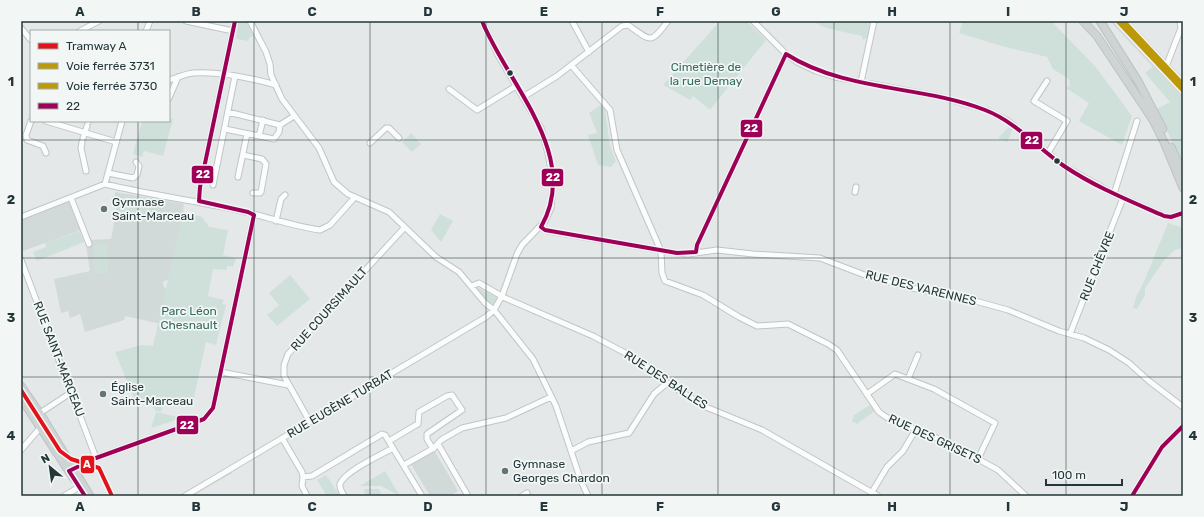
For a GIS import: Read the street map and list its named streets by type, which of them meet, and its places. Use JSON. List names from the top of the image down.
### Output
{
  "streets": {
    "street": [
      "RUE CHÈVRE",
      "RUE DES VARENNES",
      "RUE COURSIMAULT",
      "RUE SAINT-MARCEAU",
      "RUE DES BALLES",
      "RUE EUGÈNE TURBAT",
      "RUE DES GRISETS"
    ]
  },
  "crossings": [
    ["RUE CHÈVRE", "RUE DES VARENNES"],
    ["RUE DES VARENNES", "RUE DES GRISETS"],
    ["RUE COURSIMAULT", "RUE EUGÈNE TURBAT"]
  ],
  "parks": ["Cimetière de la rue Demay", "Parc Léon Chesnault"],
  "places": ["Gymnase Saint-Marceau", "Église Saint-Marceau", "Gymnase Georges Chardon"],
  "lines": [
    "rail line 3731",
    "rail line 3730",
    "transit line 22",
    "tram line A"
  ],
  "legend": [
    "Tramway A",
    "Voie ferrée 3731",
    "Voie ferrée 3730",
    "22"
  ],
  "scale_bar": "100 m",
  "north": "top left",
  "grid": {
    "columns": [
      "A",
      "B",
      "C",
      "D",
      "E",
      "F",
      "G",
      "H",
      "I",
      "J"
    ],
    "rows": [
      "1",
      "2",
      "3",
      "4"
    ]
  }
}
